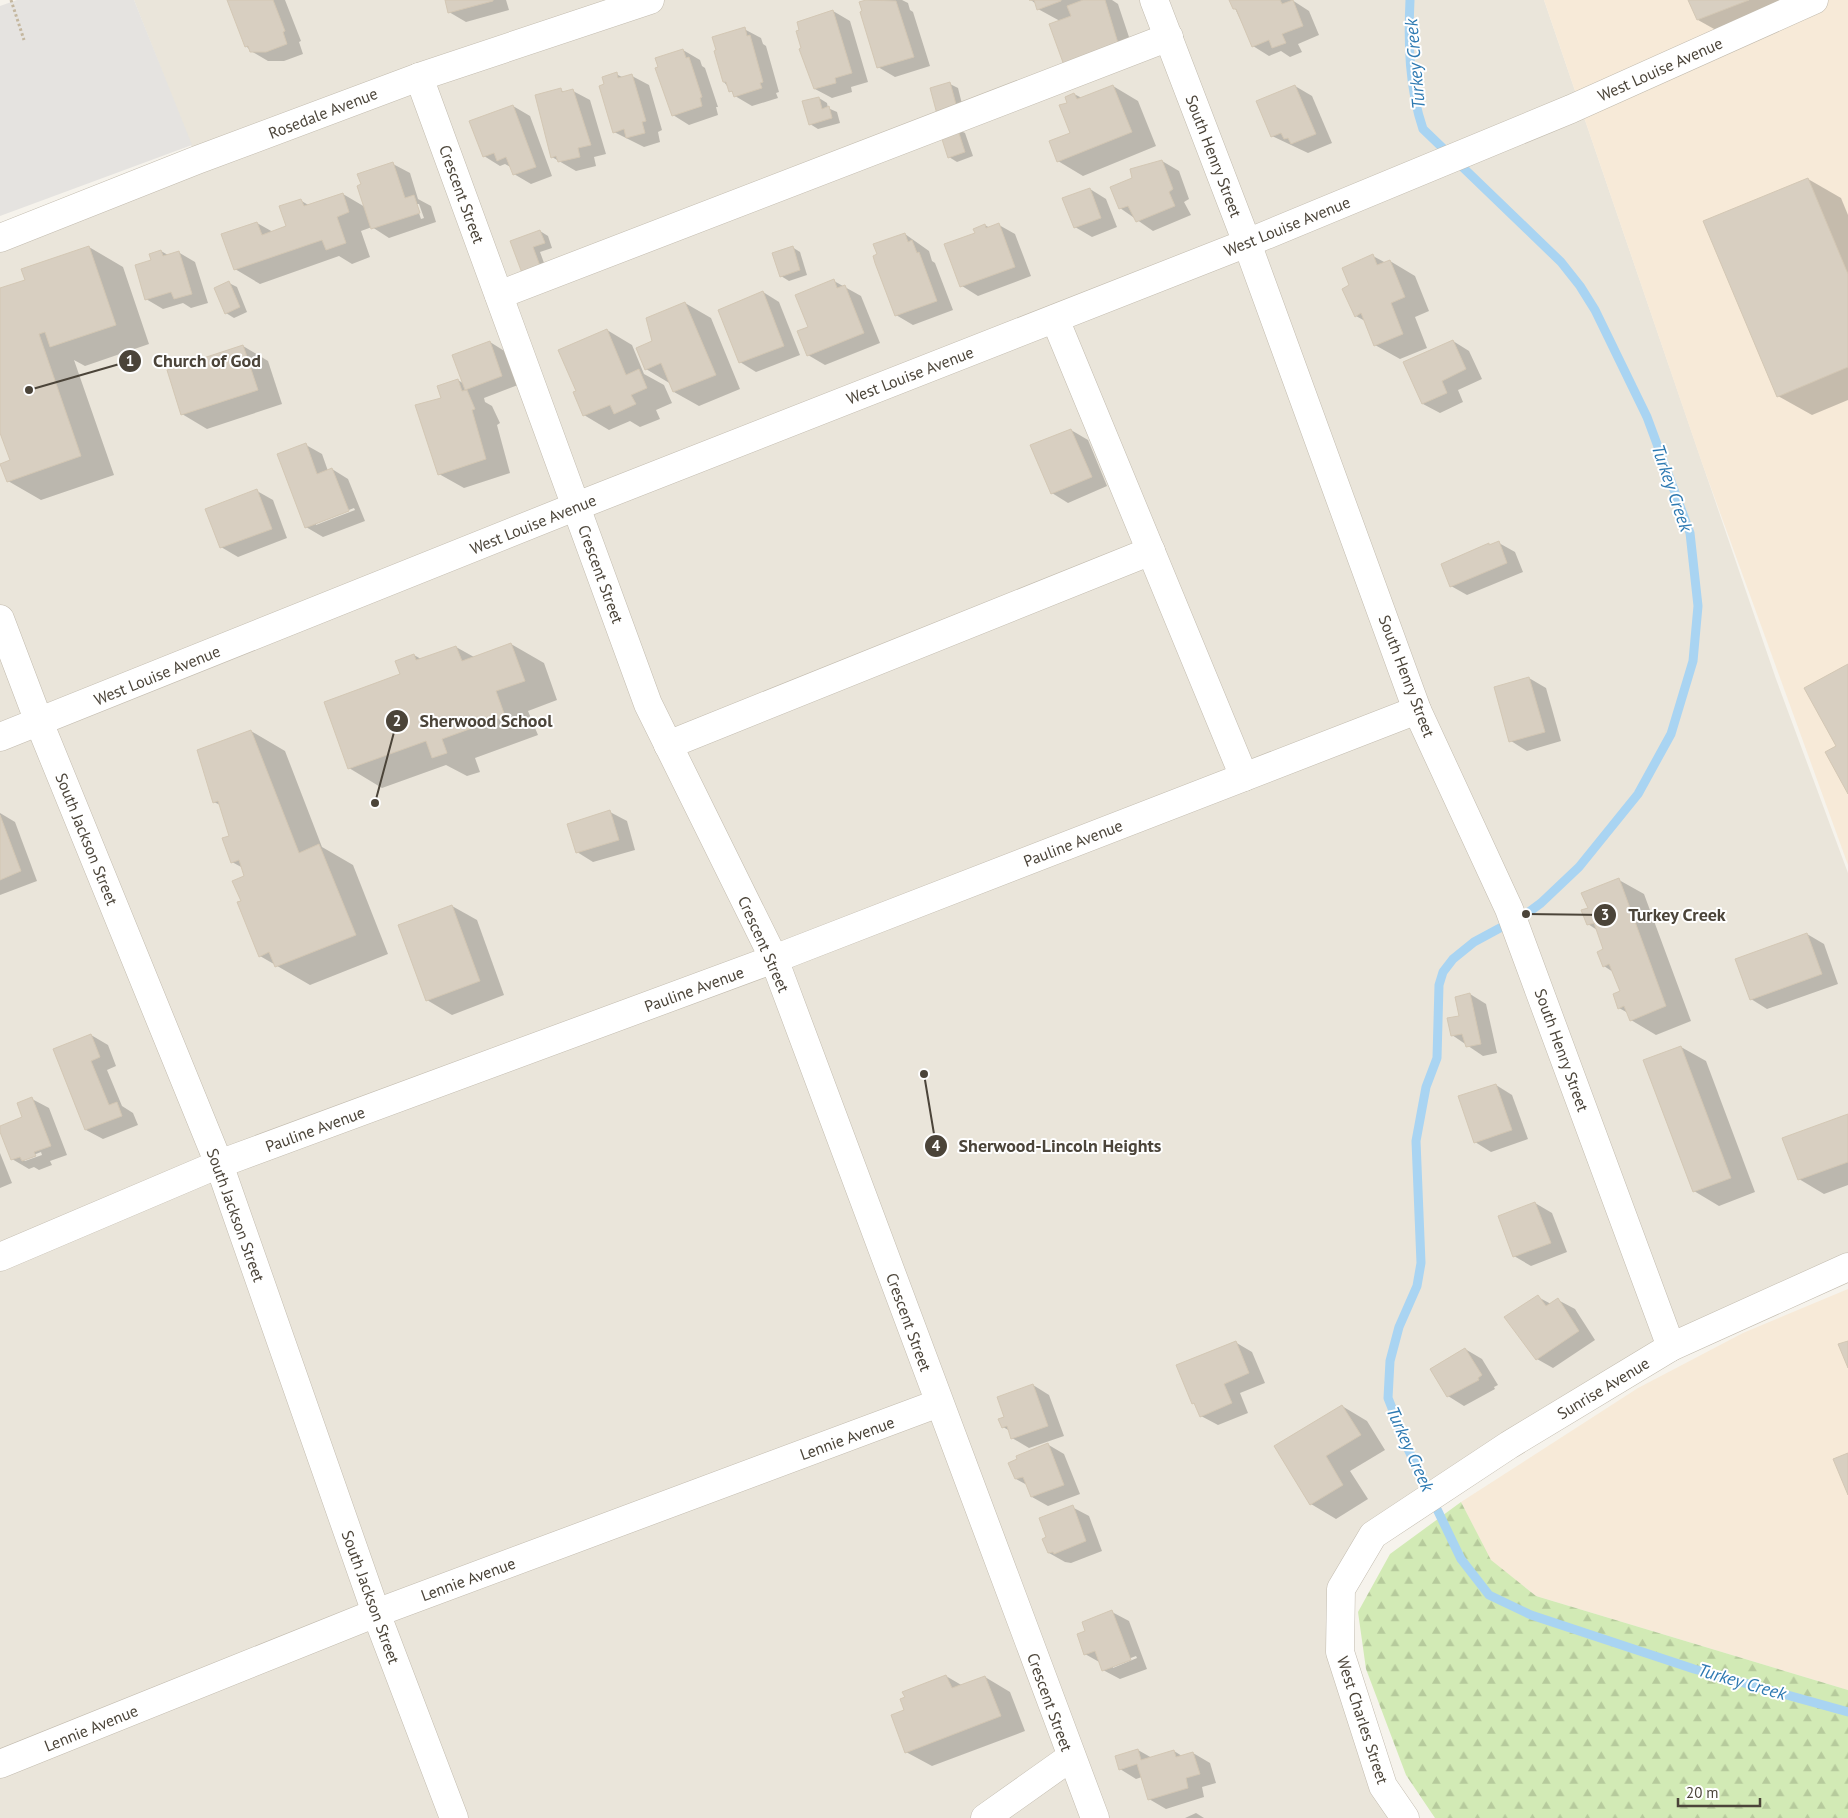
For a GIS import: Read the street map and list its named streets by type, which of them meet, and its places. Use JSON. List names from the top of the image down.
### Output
{
  "streets": {
    "street": [
      "West Louise Avenue",
      "Rosedale Avenue",
      "South Henry Street",
      "Crescent Street",
      "South Jackson Street",
      "Pauline Avenue",
      "Sunrise Avenue",
      "Lennie Avenue",
      "West Charles Street"
    ]
  },
  "crossings": [
    ["West Louise Avenue", "South Henry Street"],
    ["West Louise Avenue", "Crescent Street"],
    ["West Louise Avenue", "South Jackson Street"],
    ["Rosedale Avenue", "Crescent Street"],
    ["South Henry Street", "Pauline Avenue"],
    ["South Henry Street", "Sunrise Avenue"],
    ["Crescent Street", "Pauline Avenue"],
    ["Crescent Street", "Lennie Avenue"],
    ["South Jackson Street", "Pauline Avenue"],
    ["South Jackson Street", "Lennie Avenue"],
    ["Sunrise Avenue", "West Charles Street"]
  ],
  "water": ["Turkey Creek"],
  "places": [
    "Church of God",
    "Sherwood School",
    "Turkey Creek",
    "Sherwood-Lincoln Heights"
  ],
  "scale_bar": "20 m"
}
